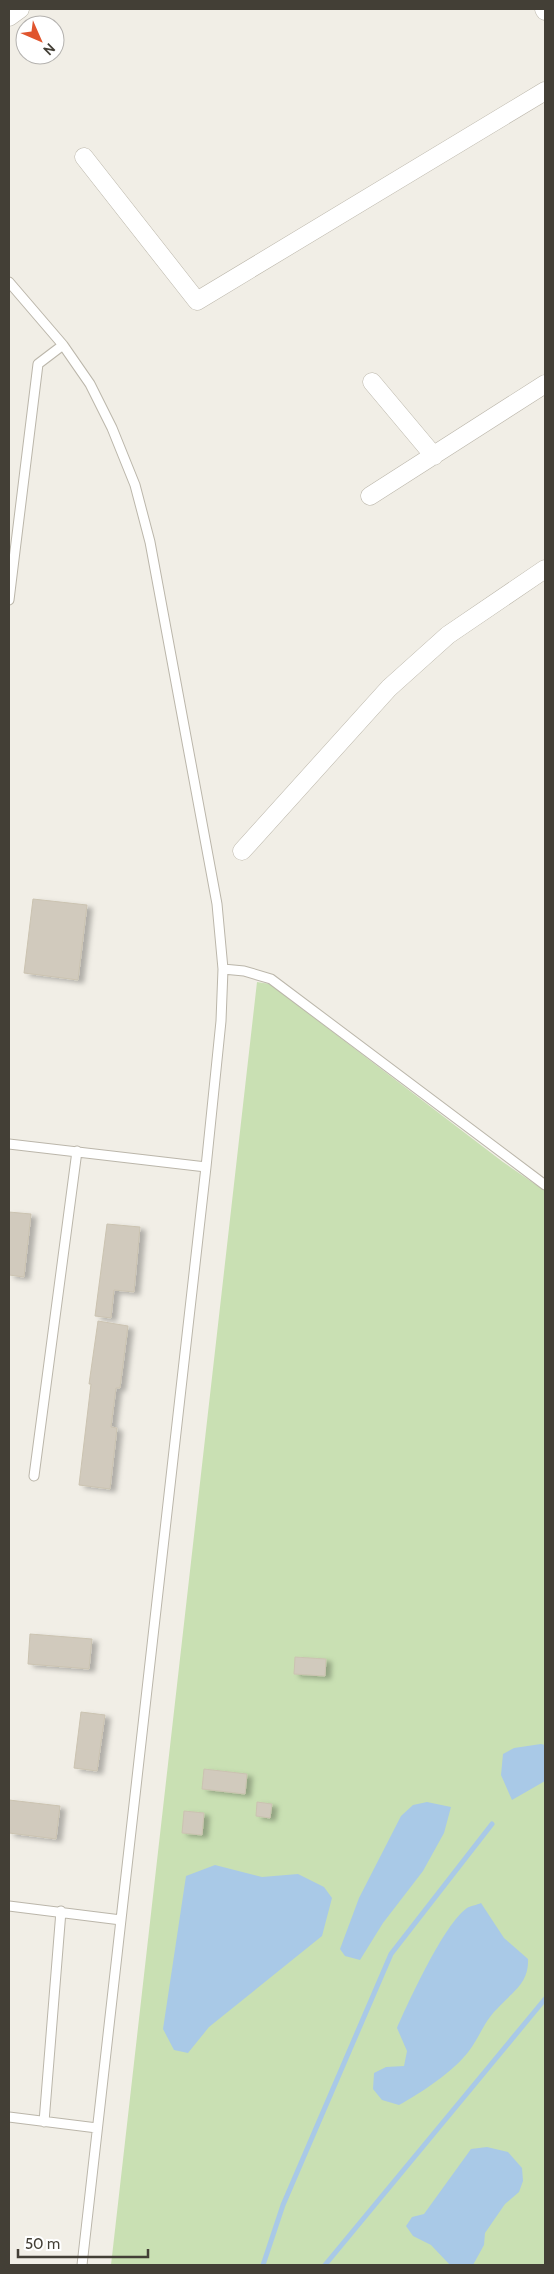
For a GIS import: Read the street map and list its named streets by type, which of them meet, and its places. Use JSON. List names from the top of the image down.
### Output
{
  "scale_bar": "50 m",
  "north": "bottom right"
}
